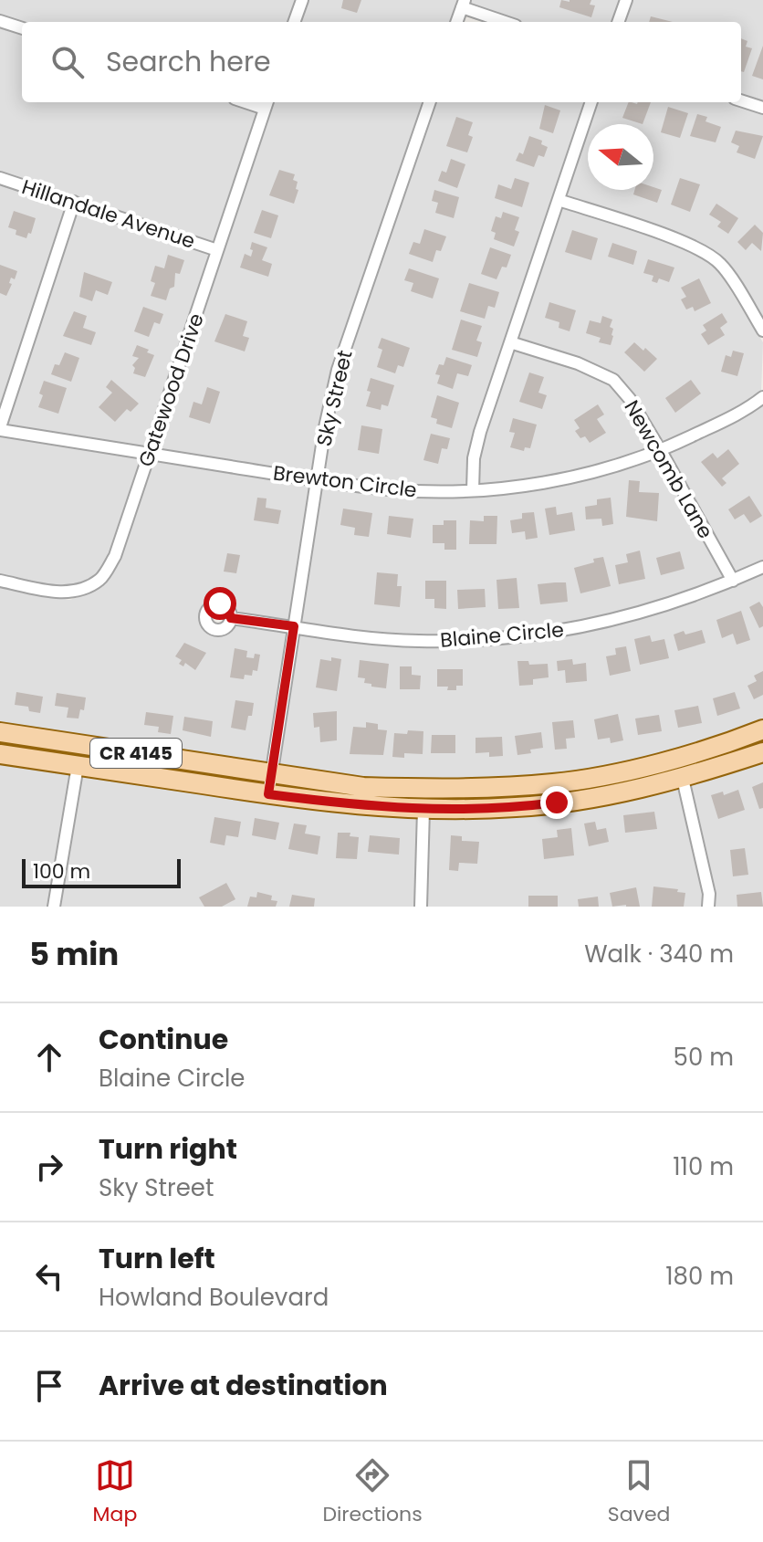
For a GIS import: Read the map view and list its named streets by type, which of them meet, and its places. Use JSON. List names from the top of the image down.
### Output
{
  "streets": {
    "main road": ["CR 4145"],
    "street": [
      "Hillandale Avenue",
      "Gatewood Drive",
      "Sky Street",
      "Newcomb Lane",
      "Brewton Circle",
      "Blaine Circle"
    ]
  },
  "crossings": [
    ["Hillandale Avenue", "Gatewood Drive"],
    ["Gatewood Drive", "Brewton Circle"],
    ["Sky Street", "Brewton Circle"],
    ["Sky Street", "Blaine Circle"],
    ["Sky Street", "CR 4145"],
    ["Newcomb Lane", "Brewton Circle"],
    ["Newcomb Lane", "Blaine Circle"]
  ],
  "scale_bar": "100 m",
  "north": "left",
  "page": {
    "search": "Search here",
    "scale": "100 m",
    "heading": ["5 min", "Walk · 340 m"],
    "list": [
      ["Continue", "Blaine Circle", "50 m"],
      ["Turn right", "Sky Street", "110 m"],
      ["Turn left", "Howland Boulevard", "180 m"],
      "Arrive at destination"
    ],
    "nav": ["Map", "Directions", "Saved"]
  }
}
